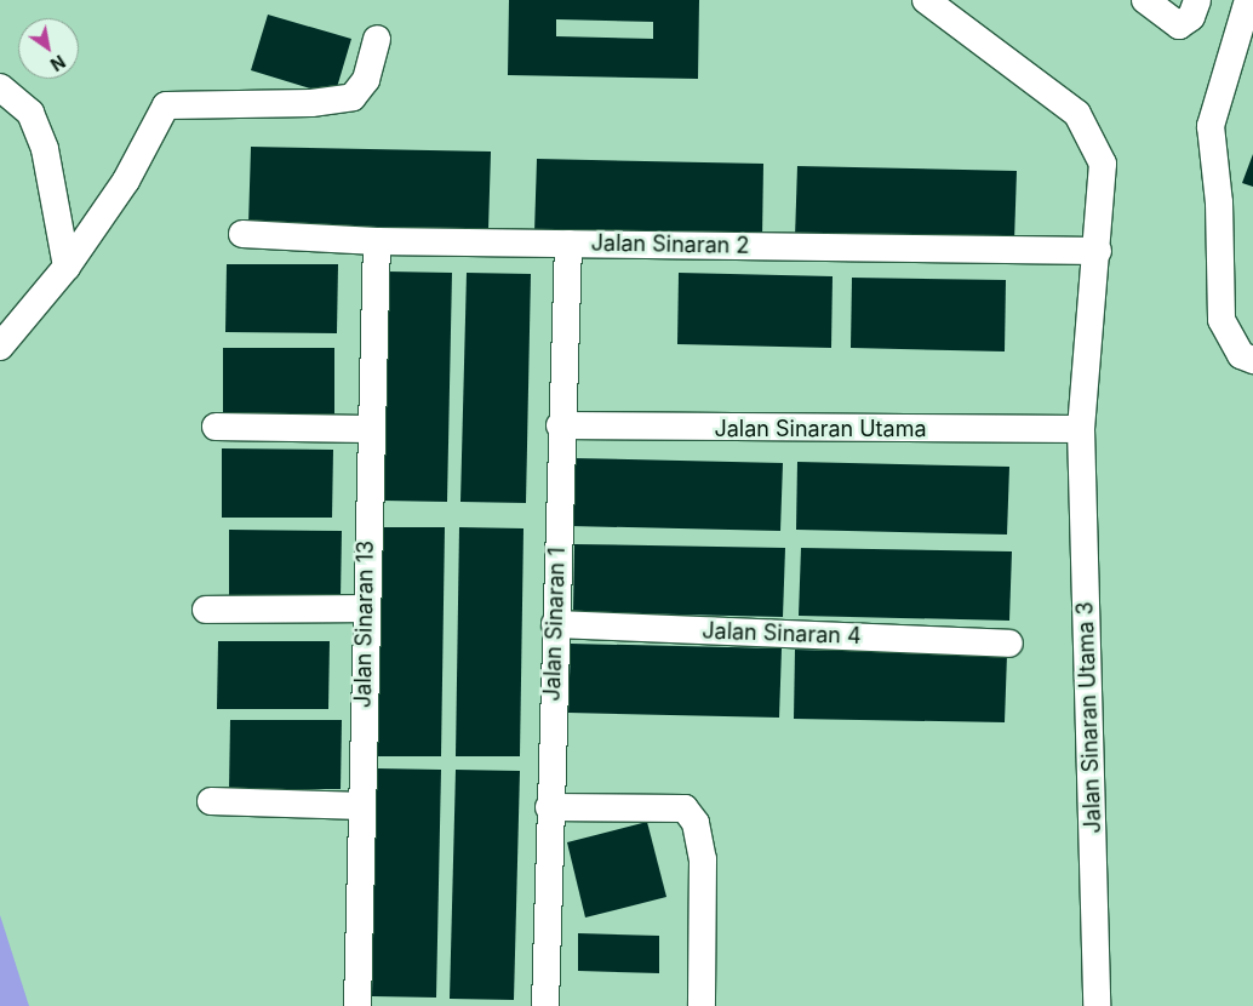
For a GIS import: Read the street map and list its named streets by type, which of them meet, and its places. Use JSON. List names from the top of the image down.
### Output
{
  "streets": {
    "street": [
      "Jalan Sinaran 2",
      "Jalan Sinaran Utama",
      "Jalan Sinaran 13",
      "Jalan Sinaran 1",
      "Jalan Sinaran 4",
      "Jalan Sinaran Utama 3"
    ]
  },
  "crossings": [
    ["Jalan Sinaran 2", "Jalan Sinaran 13"],
    ["Jalan Sinaran 2", "Jalan Sinaran 1"],
    ["Jalan Sinaran 2", "Jalan Sinaran Utama 3"],
    ["Jalan Sinaran Utama", "Jalan Sinaran 1"],
    ["Jalan Sinaran Utama", "Jalan Sinaran Utama 3"],
    ["Jalan Sinaran 1", "Jalan Sinaran 4"]
  ],
  "north": "bottom right"
}
